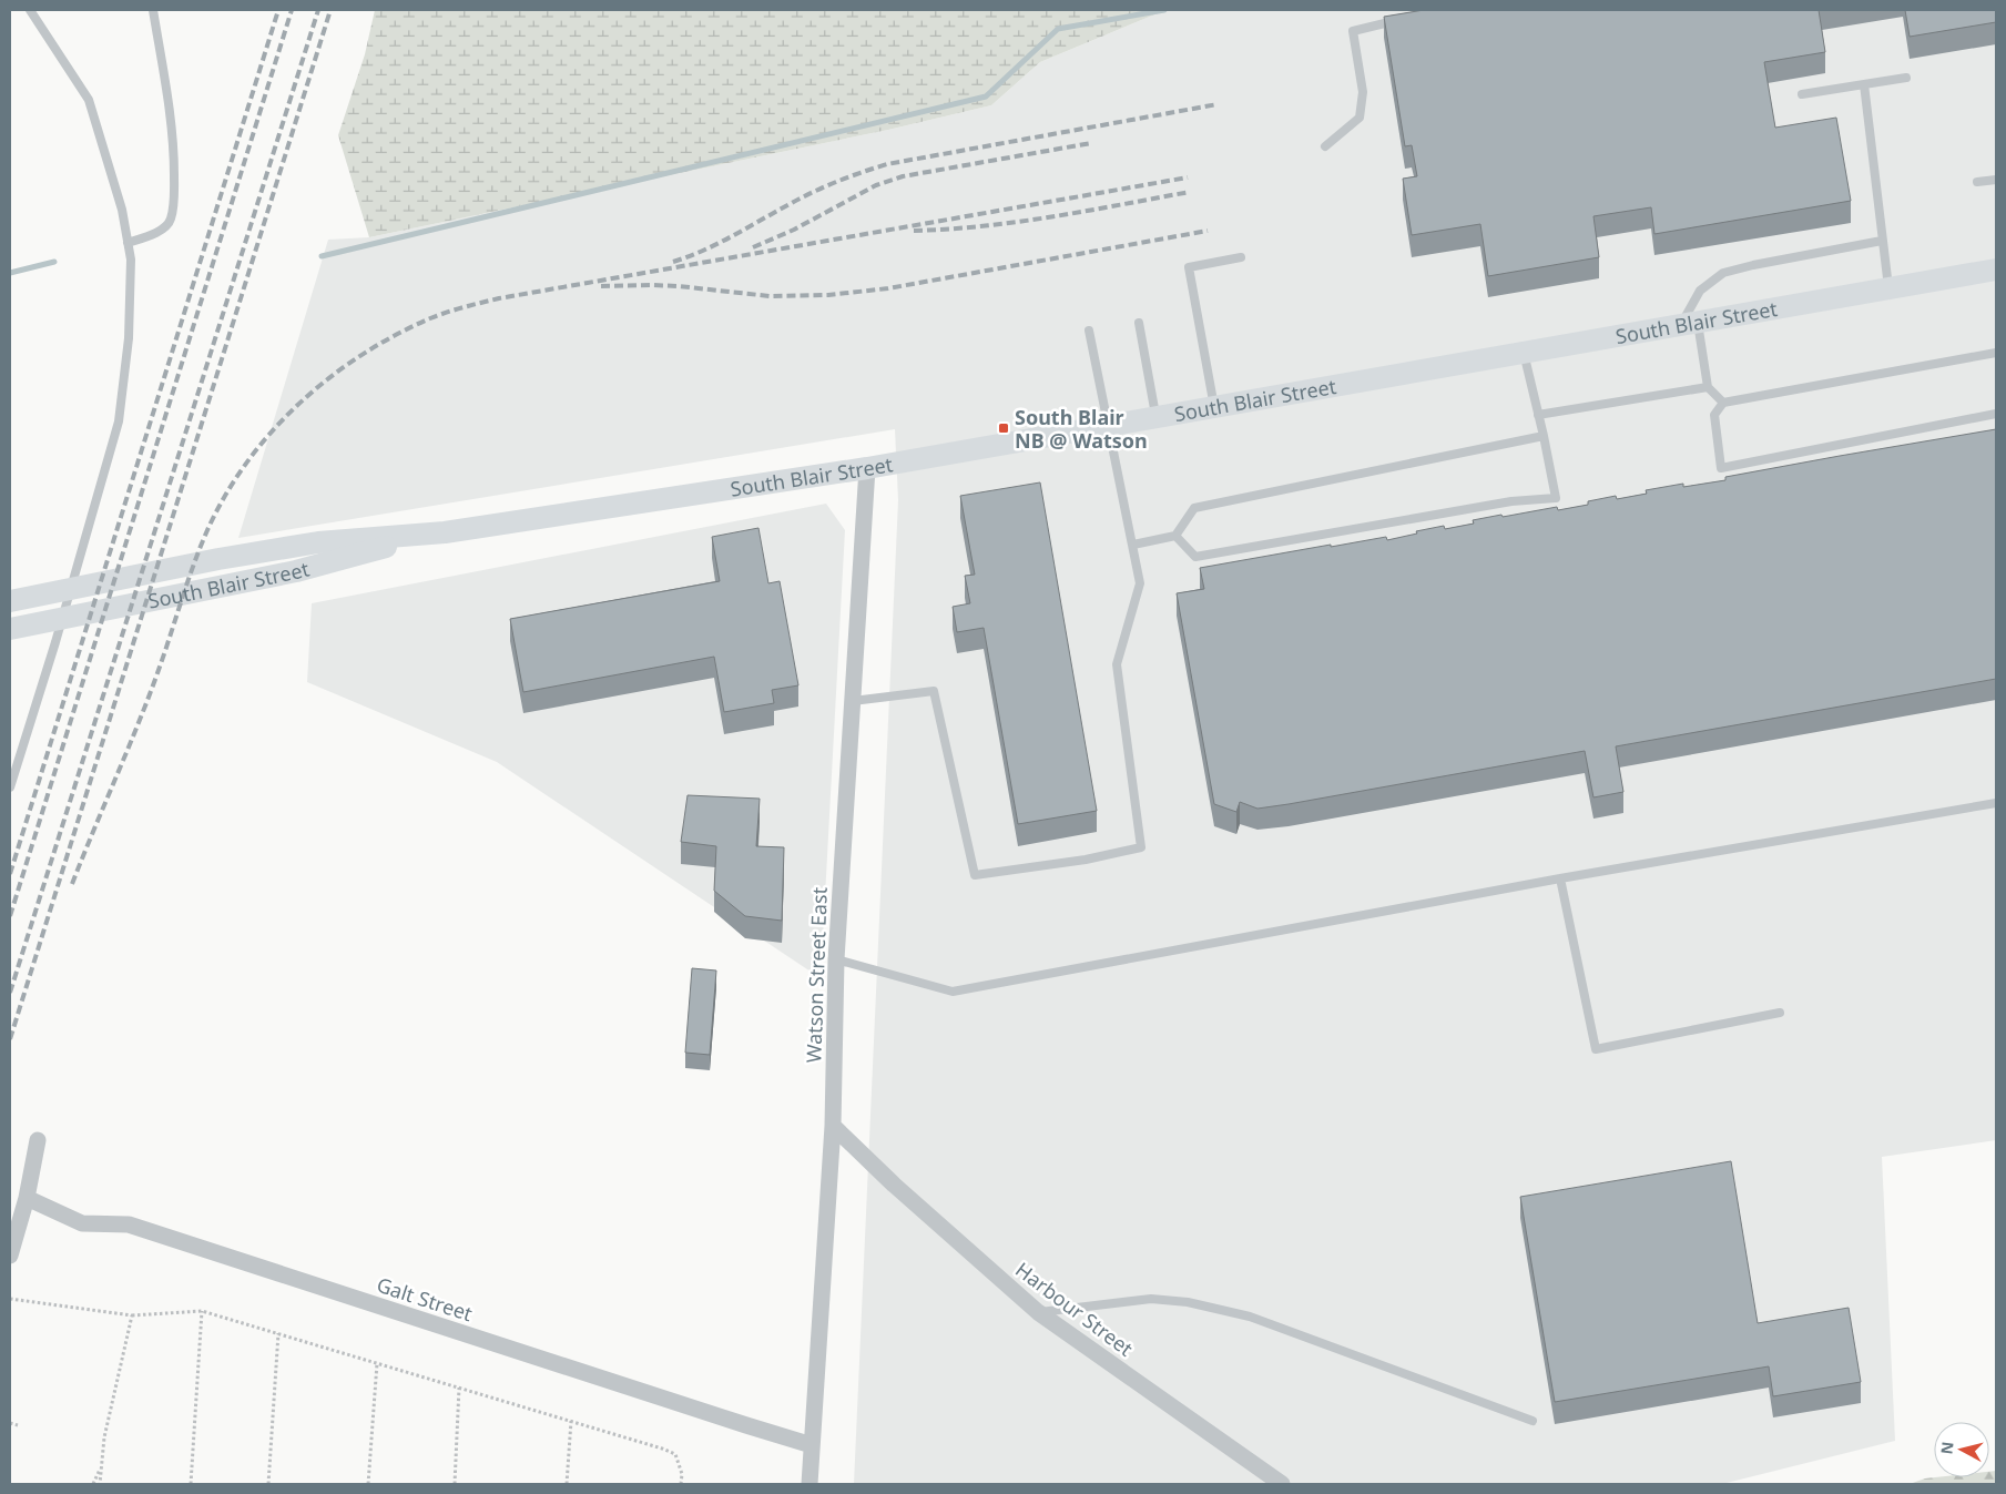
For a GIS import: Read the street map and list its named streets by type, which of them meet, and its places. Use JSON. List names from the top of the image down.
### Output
{
  "streets": {
    "street": [
      "South Blair Street",
      "Watson Street East",
      "Galt Street",
      "Harbour Street"
    ]
  },
  "crossings": [
    ["South Blair Street", "Watson Street East"],
    ["Watson Street East", "Galt Street"],
    ["Watson Street East", "Harbour Street"]
  ],
  "places": {
    "transit": ["South Blair NB @ Watson"]
  },
  "north": "left"
}
